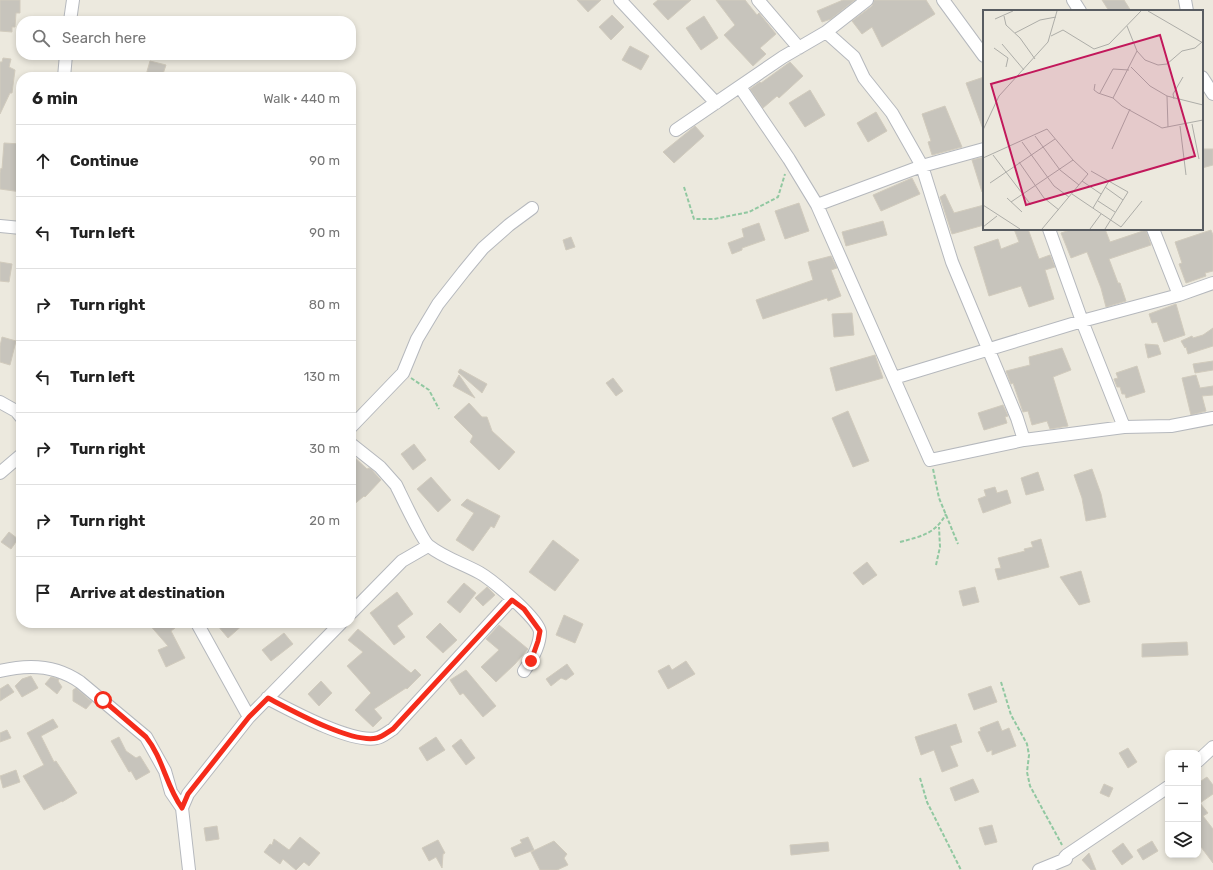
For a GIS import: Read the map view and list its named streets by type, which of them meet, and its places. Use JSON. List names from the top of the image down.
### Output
{
  "page": {
    "search": "Search here",
    "heading": ["6 min", "Walk · 440 m"],
    "list": [
      ["Continue", "90 m"],
      ["Turn left", "90 m"],
      ["Turn right", "80 m"],
      ["Turn left", "130 m"],
      ["Turn right", "30 m"],
      ["Turn right", "20 m"],
      "Arrive at destination"
    ],
    "map_buttons": ["+", "−"]
  }
}
